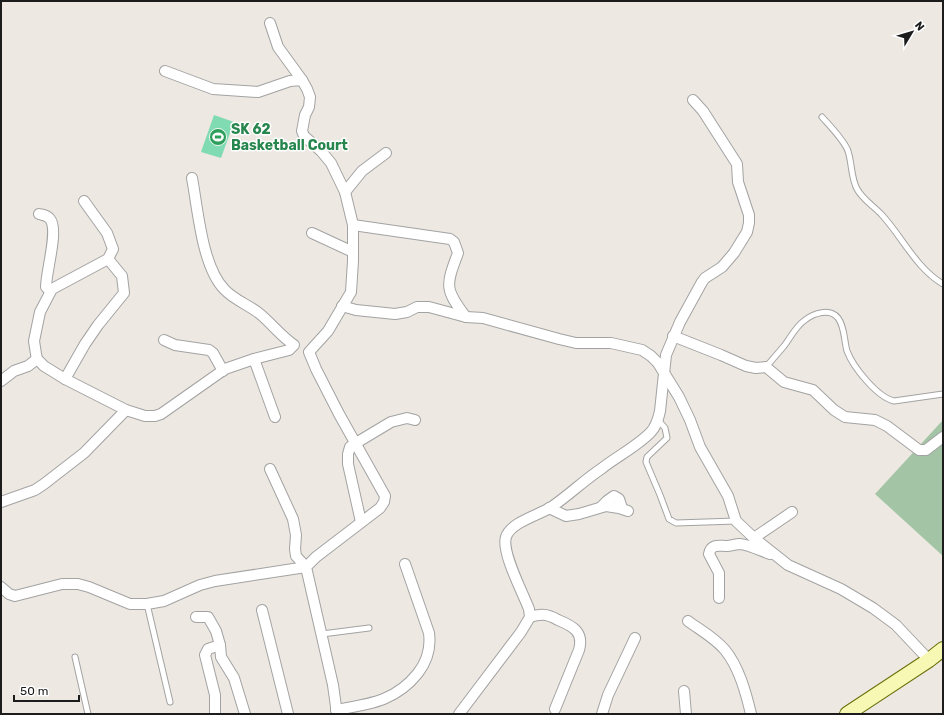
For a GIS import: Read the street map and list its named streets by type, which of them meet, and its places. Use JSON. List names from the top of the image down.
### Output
{
  "places": {
    "sports": ["SK 62 Basketball Court"]
  },
  "scale_bar": "50 m",
  "north": "top right"
}
